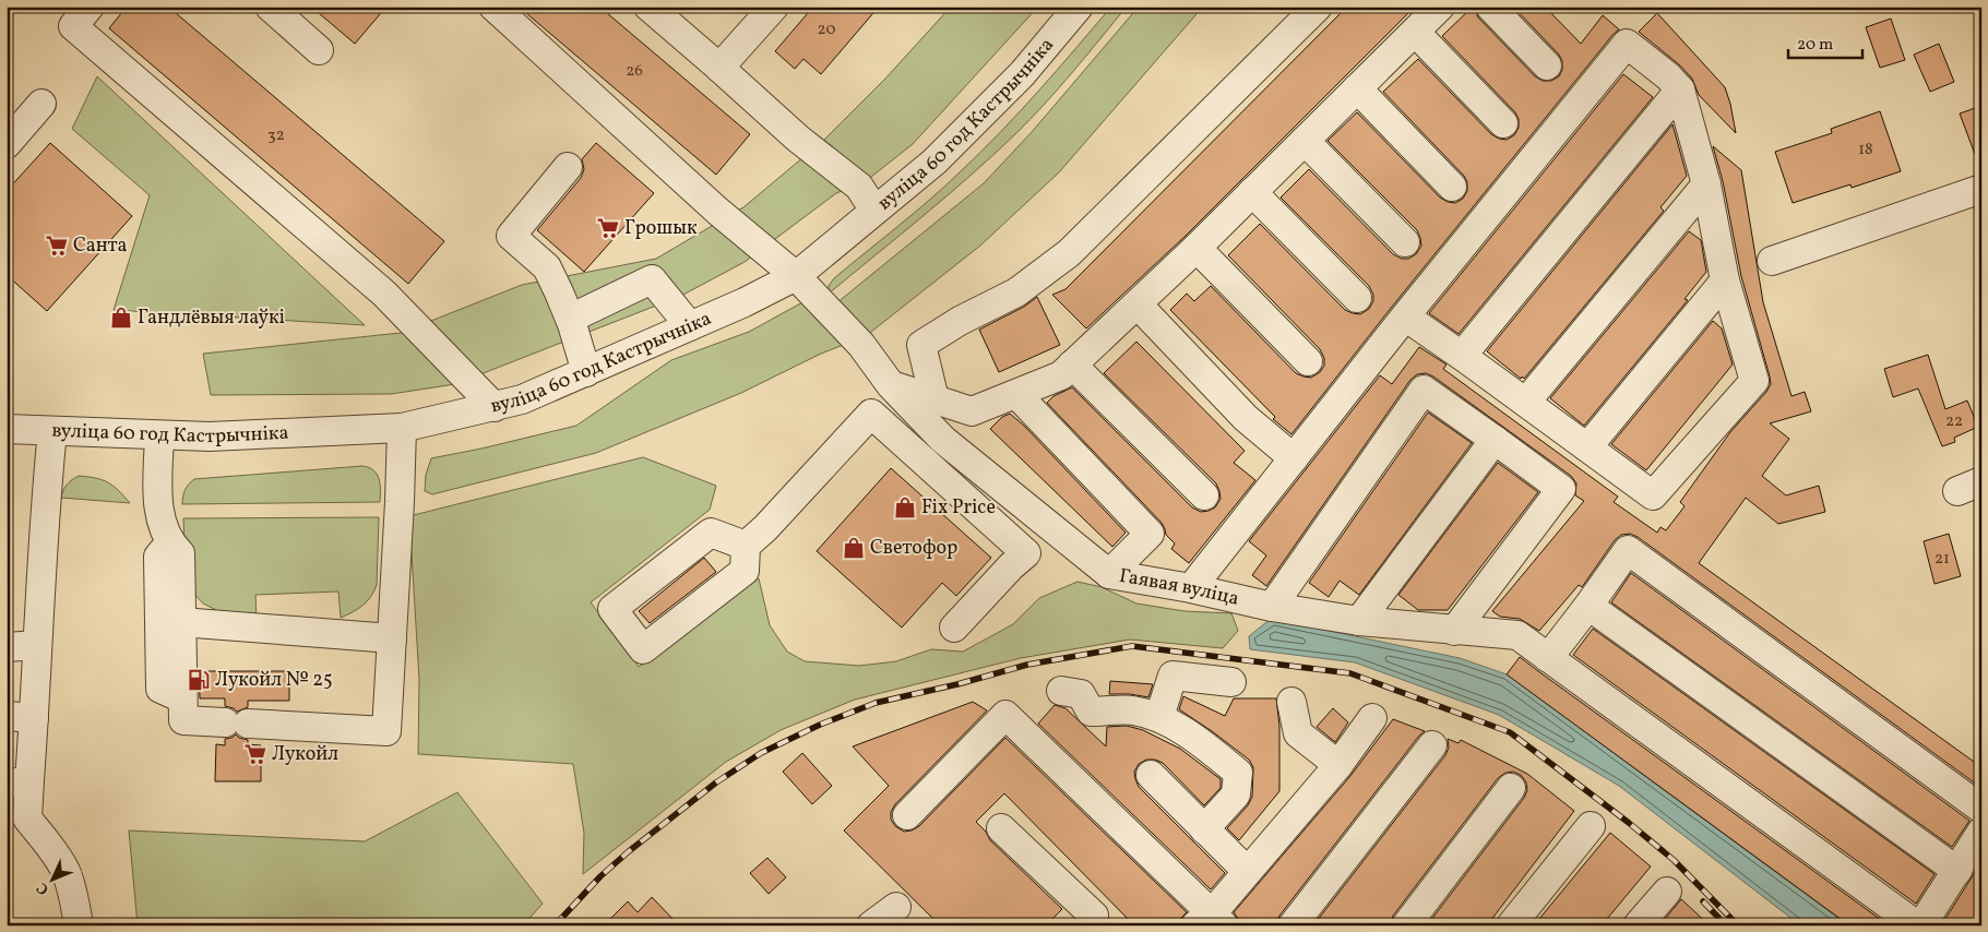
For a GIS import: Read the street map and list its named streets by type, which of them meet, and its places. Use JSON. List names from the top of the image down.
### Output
{
  "streets": {
    "street": ["вуліца 60 год Кастрычніка", "Гаявая вуліца"]
  },
  "crossings": [
    ["вуліца 60 год Кастрычніка", "Гаявая вуліца"]
  ],
  "places": {
    "supermarket": ["Грошык", "Санта", "Лукойл"],
    "shop": ["Гандлёвыя лаўкі", "Fix Price", "Светофор"],
    "fuel station": ["Лукойл № 25"]
  },
  "house_numbers": [
    "20",
    "26",
    "32",
    "18",
    "22",
    "21"
  ],
  "scale_bar": "20 m",
  "north": "bottom left"
}
